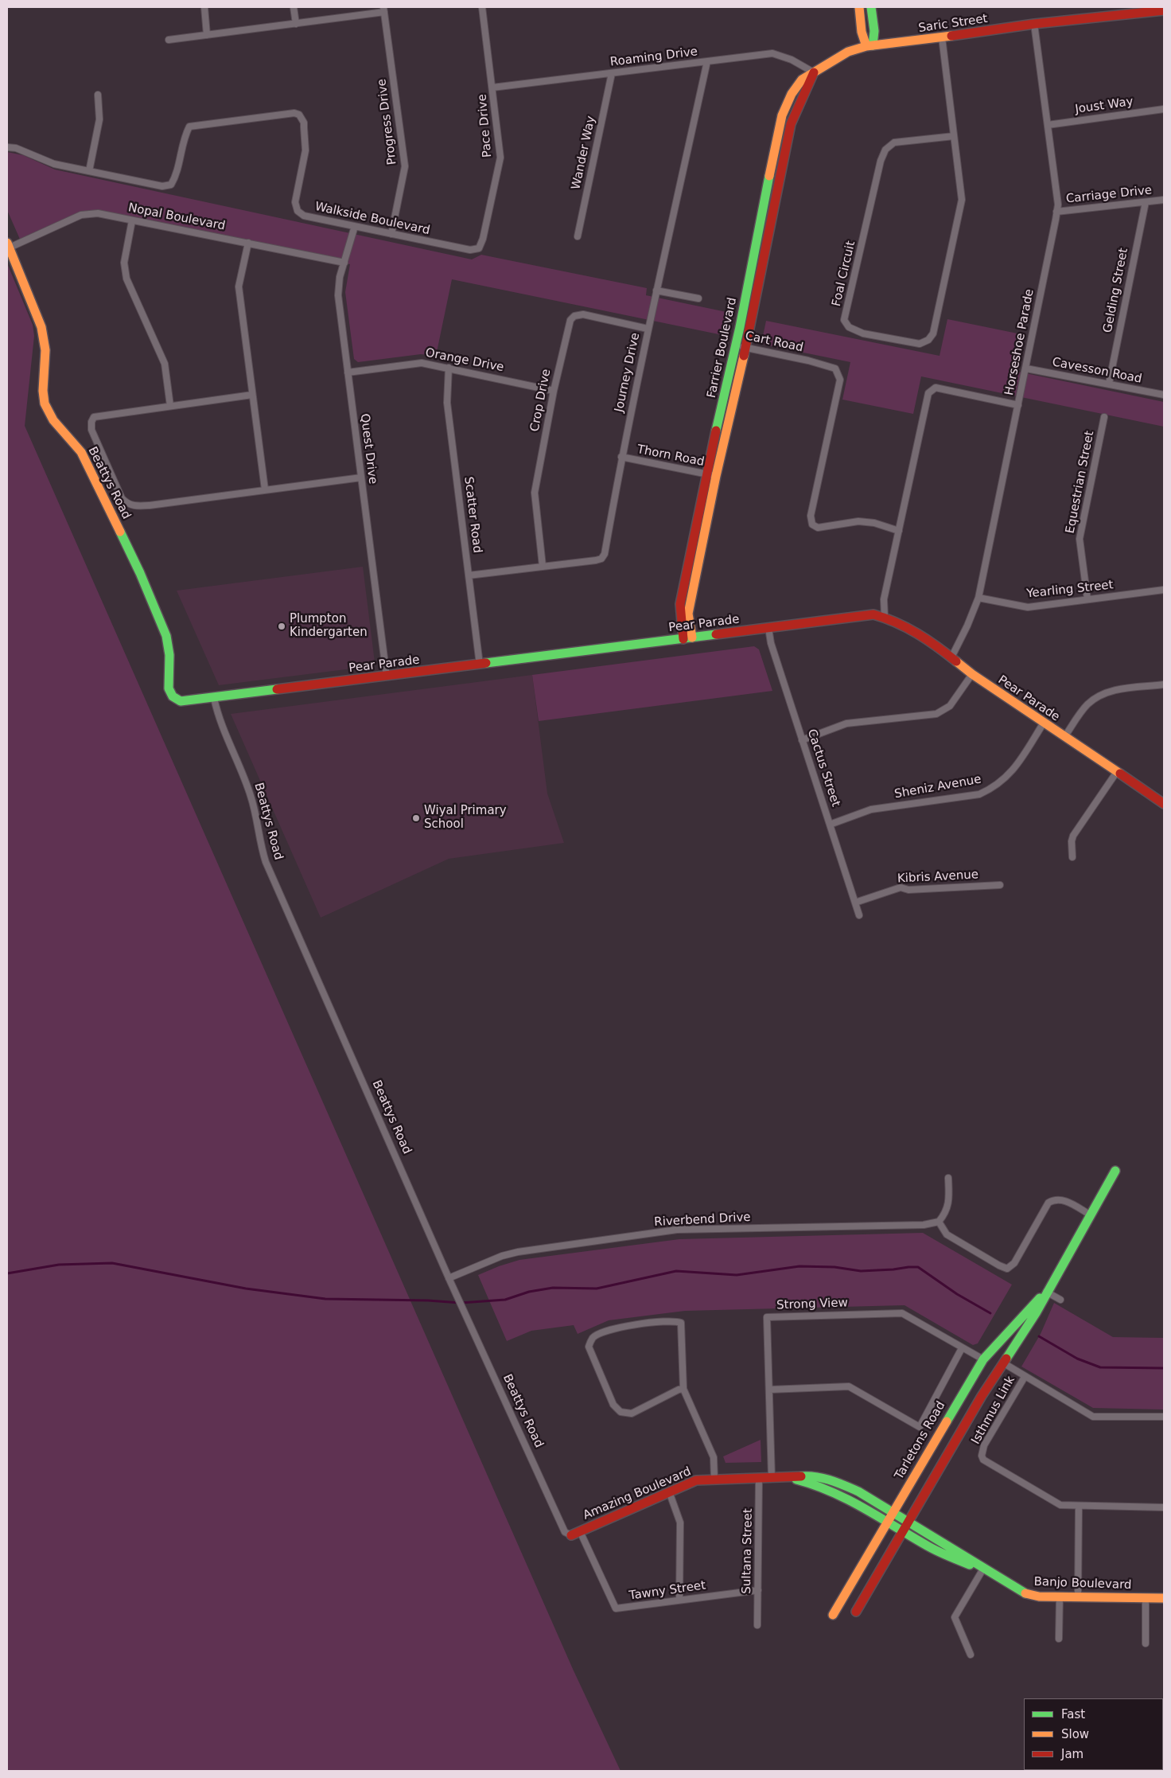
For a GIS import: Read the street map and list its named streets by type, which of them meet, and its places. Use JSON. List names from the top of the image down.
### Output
{
  "streets": {
    "street": [
      "Saric Street",
      "Roaming Drive",
      "Joust Way",
      "Progress Drive",
      "Pace Drive",
      "Wander Way",
      "Carriage Drive",
      "Nopal Boulevard",
      "Walkside Boulevard",
      "Foal Circuit",
      "Gelding Street",
      "Cart Road",
      "Horseshoe Parade",
      "Farrier Boulevard",
      "Orange Drive",
      "Cavesson Road",
      "Journey Drive",
      "Crop Drive",
      "Quest Drive",
      "Thorn Road",
      "Equestrian Street",
      "Beattys Road",
      "Scatter Road",
      "Yearling Street",
      "Pear Parade",
      "Cactus Street",
      "Sheniz Avenue",
      "Kibris Avenue",
      "Riverbend Drive",
      "Strong View",
      "Isthmus Link",
      "Tarletons Road",
      "Amazing Boulevard",
      "Sultana Street",
      "Banjo Boulevard",
      "Tawny Street"
    ]
  },
  "crossings": [
    ["Saric Street", "Foal Circuit"],
    ["Saric Street", "Horseshoe Parade"],
    ["Saric Street", "Farrier Boulevard"],
    ["Roaming Drive", "Pace Drive"],
    ["Roaming Drive", "Wander Way"],
    ["Roaming Drive", "Farrier Boulevard"],
    ["Roaming Drive", "Journey Drive"],
    ["Joust Way", "Horseshoe Parade"],
    ["Progress Drive", "Walkside Boulevard"],
    ["Pace Drive", "Walkside Boulevard"],
    ["Carriage Drive", "Gelding Street"],
    ["Carriage Drive", "Horseshoe Parade"],
    ["Nopal Boulevard", "Quest Drive"],
    ["Nopal Boulevard", "Beattys Road"],
    ["Walkside Boulevard", "Quest Drive"],
    ["Gelding Street", "Cavesson Road"],
    ["Cart Road", "Farrier Boulevard"],
    ["Horseshoe Parade", "Cavesson Road"],
    ["Horseshoe Parade", "Yearling Street"],
    ["Horseshoe Parade", "Pear Parade"],
    ["Farrier Boulevard", "Thorn Road"],
    ["Farrier Boulevard", "Pear Parade"],
    ["Orange Drive", "Crop Drive"],
    ["Orange Drive", "Quest Drive"],
    ["Orange Drive", "Scatter Road"],
    ["Journey Drive", "Crop Drive"],
    ["Journey Drive", "Thorn Road"],
    ["Journey Drive", "Scatter Road"],
    ["Quest Drive", "Pear Parade"],
    ["Equestrian Street", "Yearling Street"],
    ["Beattys Road", "Pear Parade"],
    ["Beattys Road", "Riverbend Drive"],
    ["Beattys Road", "Amazing Boulevard"],
    ["Scatter Road", "Pear Parade"],
    ["Pear Parade", "Cactus Street"],
    ["Pear Parade", "Sheniz Avenue"],
    ["Cactus Street", "Sheniz Avenue"],
    ["Cactus Street", "Kibris Avenue"],
    ["Strong View", "Tarletons Road"],
    ["Strong View", "Amazing Boulevard"],
    ["Tarletons Road", "Amazing Boulevard"],
    ["Tarletons Road", "Banjo Boulevard"],
    ["Amazing Boulevard", "Sultana Street"],
    ["Amazing Boulevard", "Banjo Boulevard"],
    ["Amazing Boulevard", "Tawny Street"],
    ["Sultana Street", "Tawny Street"]
  ],
  "places": ["Plumpton Kindergarten", "Wiyal Primary School"],
  "legend": ["Fast", "Slow", "Jam"]
}
